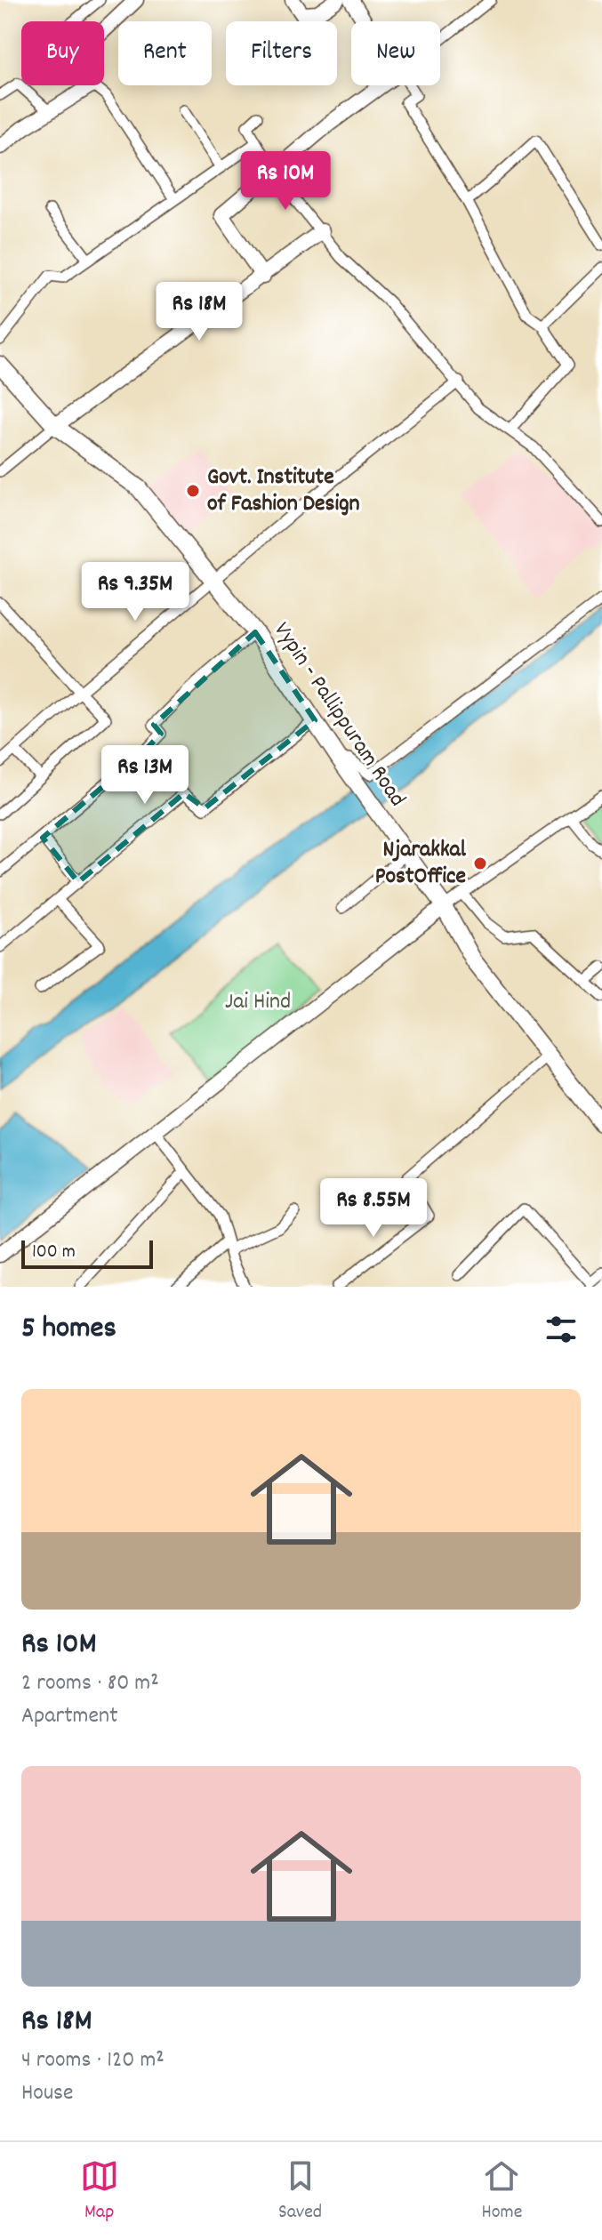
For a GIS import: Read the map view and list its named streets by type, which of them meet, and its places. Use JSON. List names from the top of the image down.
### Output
{
  "streets": {
    "main road": ["Vypin - Pallippuram Road"]
  },
  "parks": ["Jai Hind"],
  "places": ["Govt. Institute of Fashion Design", "Njarakkal PostOffice"],
  "scale_bar": "100 m",
  "page": {
    "chip": [
      "Buy",
      "Rent",
      "Filters",
      "New"
    ],
    "price": [
      "Rs 10M",
      "Rs 18M",
      "Rs 9.35M",
      "Rs 13M",
      "Rs 8.55M"
    ],
    "scale": "100 m",
    "heading": "5 homes",
    "list": [
      {
        "name": "Rs 10M",
        "note": "2 rooms · 80 m² · Apartment"
      },
      {
        "name": "Rs 18M",
        "note": "4 rooms · 120 m² · House"
      }
    ],
    "tabs": ["Map", "Saved", "Home"]
  }
}
